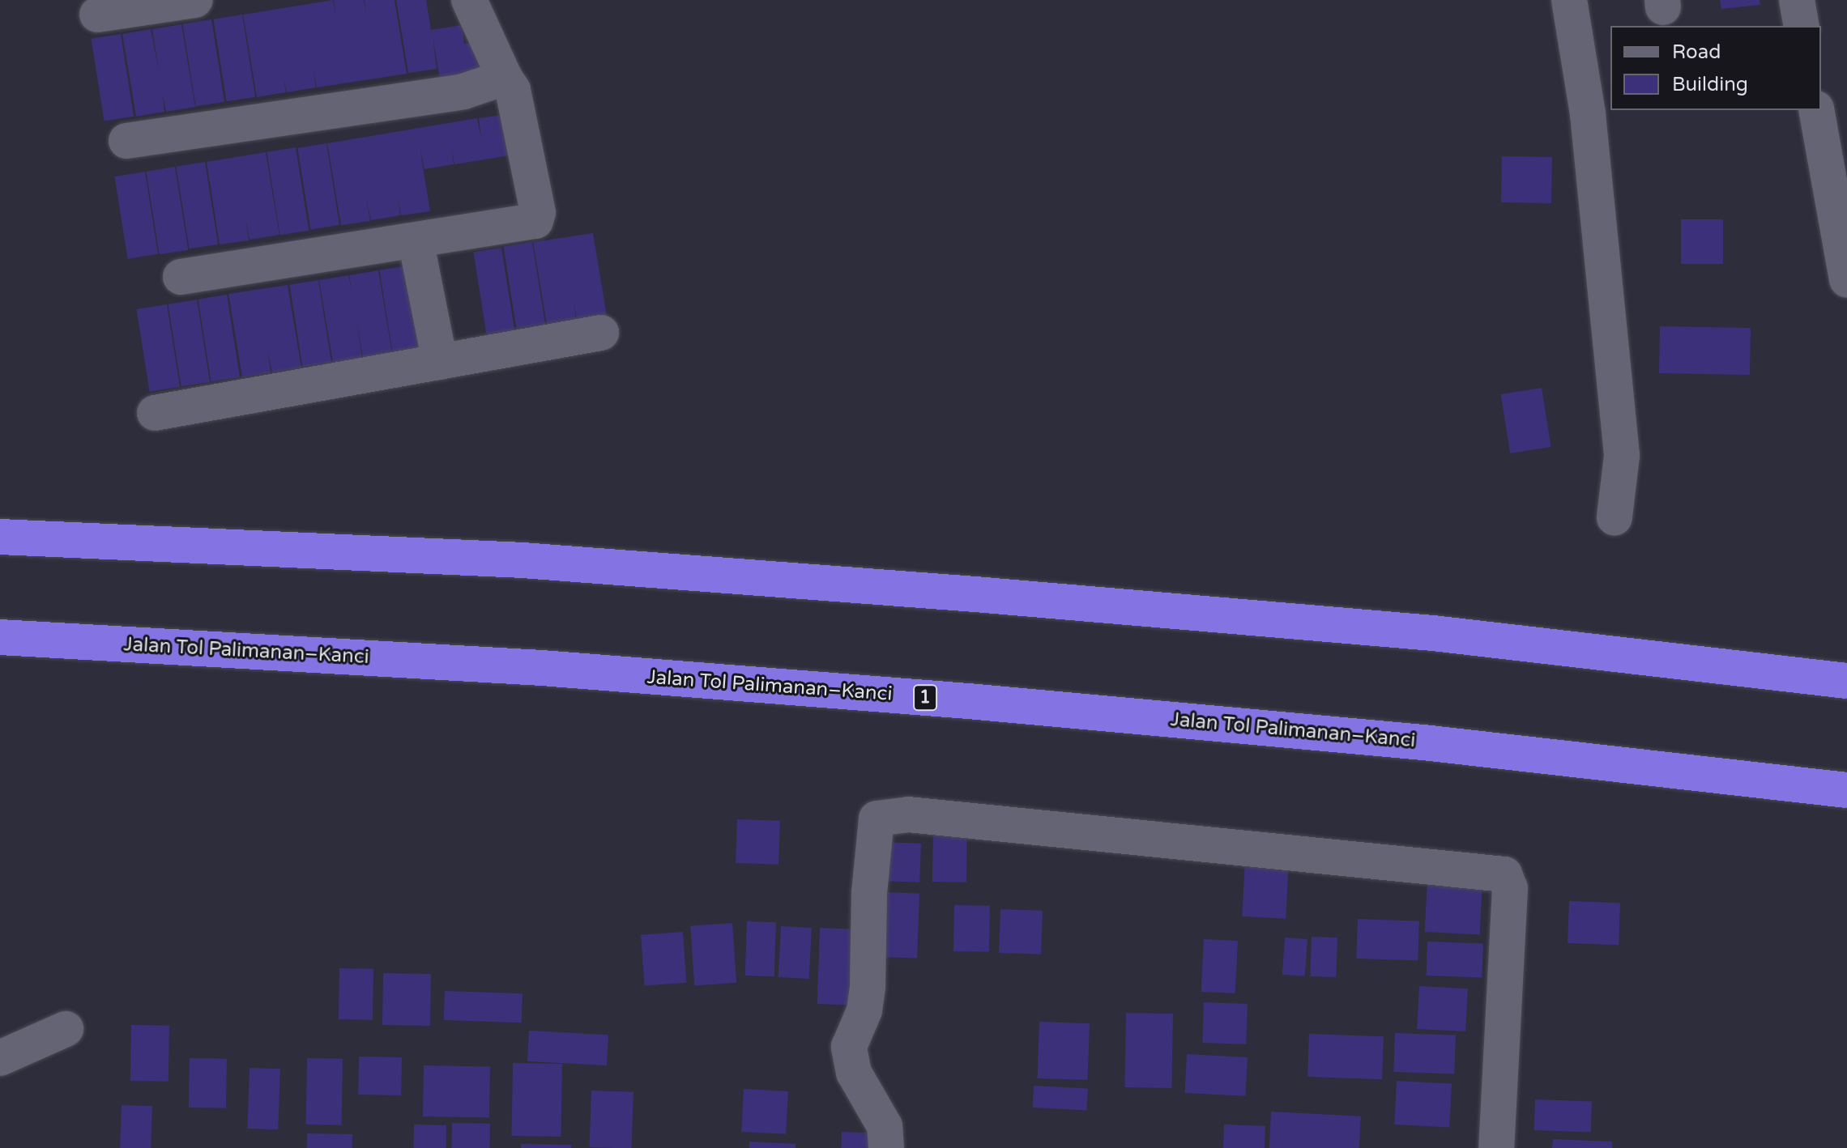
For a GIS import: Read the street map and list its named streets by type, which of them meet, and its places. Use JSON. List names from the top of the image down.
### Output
{
  "streets": {
    "highway": ["Jalan Tol Palimanan–Kanci", "1"]
  },
  "legend": ["Road", "Building"]
}
